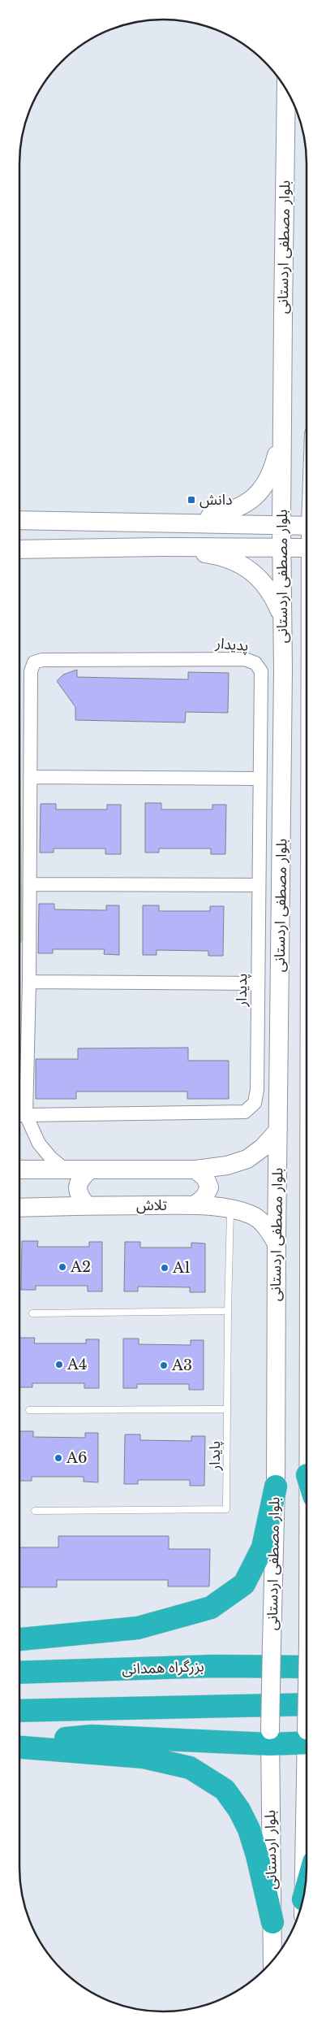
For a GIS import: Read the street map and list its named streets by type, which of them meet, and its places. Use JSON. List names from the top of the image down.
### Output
{
  "streets": {
    "highway": ["بزرگراه همدانی"],
    "main road": ["بلوار مصطفی اردستانی", "تلاش", "بلوار اردستانی"],
    "street": ["پدیدار"],
    "lane": ["پایدار"]
  },
  "crossings": [
    ["بلوار مصطفی اردستانی", "تلاش"],
    ["بلوار مصطفی اردستانی", "بلوار اردستانی"],
    ["تلاش", "پایدار"]
  ],
  "places": {
    "transit": ["دانش"],
    "other": [
      "A2",
      "A1",
      "A4",
      "A3",
      "A6"
    ]
  }
}
